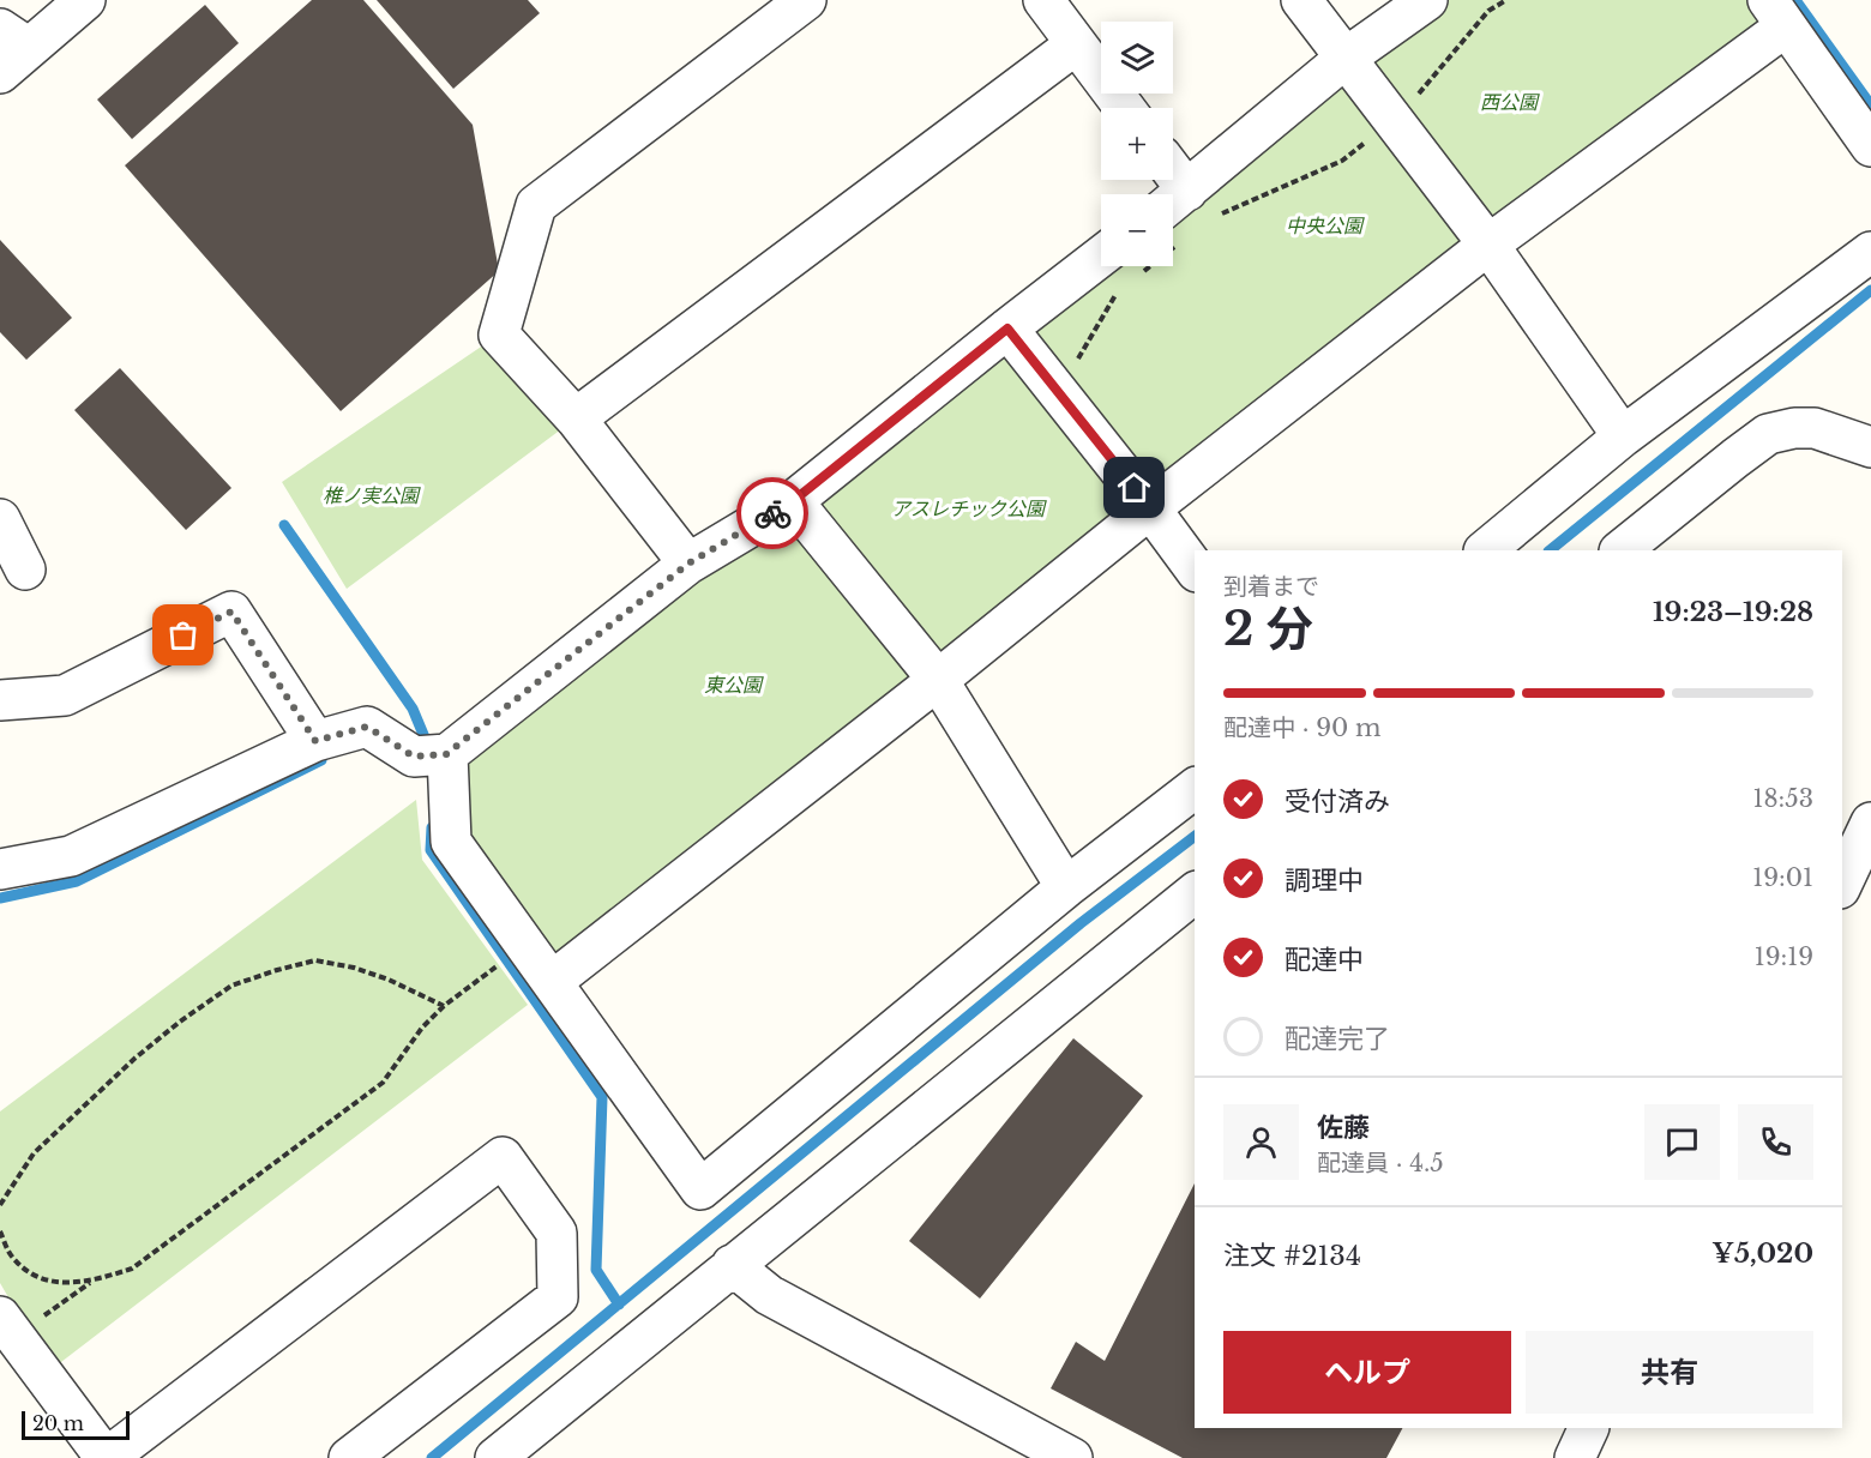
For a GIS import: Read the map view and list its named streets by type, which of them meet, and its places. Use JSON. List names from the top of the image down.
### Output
{
  "parks": [
    "西公園",
    "中央公園",
    "椎ノ実公園",
    "アスレチック公園",
    "東公園"
  ],
  "scale_bar": "20 m",
  "page": {
    "map_buttons": ["+", "−"],
    "heading": ["2 分", "到着まで", "19:23–19:28"],
    "panel": [
      "佐藤",
      "配達員 · 4.5",
      "注文 #2134",
      "¥5,020"
    ],
    "bar": "配達中 · 90 m",
    "list": [
      ["受付済み", "18:53"],
      ["調理中", "19:01"],
      ["配達中", "19:19"],
      "配達完了"
    ],
    "buttons": ["ヘルプ", "共有"],
    "scale": "20 m"
  }
}
